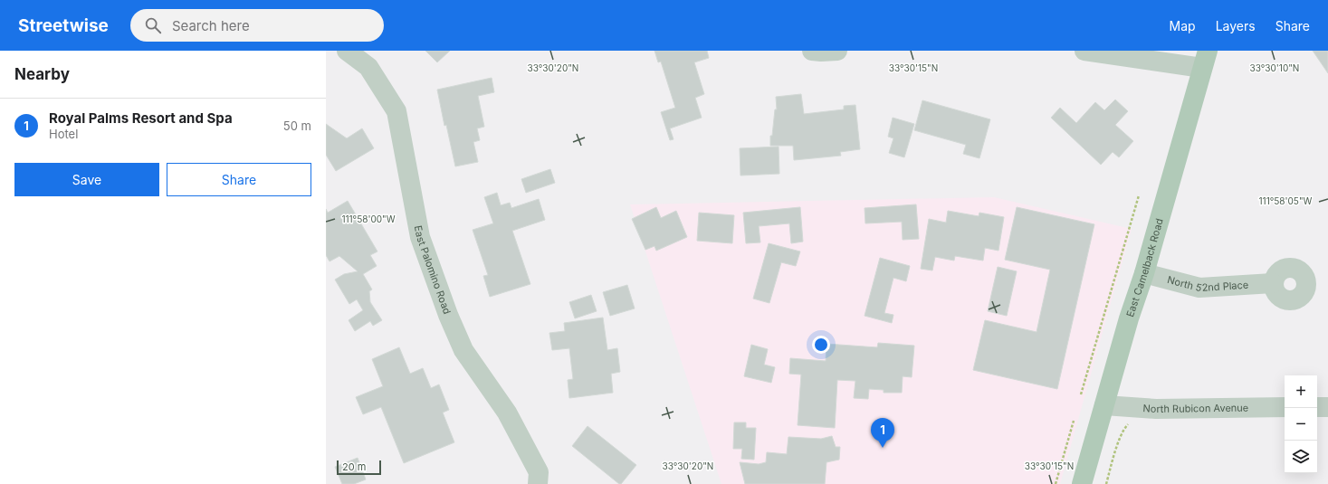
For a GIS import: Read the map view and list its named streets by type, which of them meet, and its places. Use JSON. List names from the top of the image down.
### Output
{
  "streets": {
    "main road": ["East Camelback Road"],
    "street": ["East Palomino Road", "North 52nd Place", "North Rubicon Avenue"]
  },
  "crossings": [
    ["East Camelback Road", "North 52nd Place"],
    ["East Camelback Road", "North Rubicon Avenue"]
  ],
  "scale_bar": "20 m",
  "page": {
    "header": "Streetwise",
    "search": "Search here",
    "nav": ["Map", "Layers", "Share"],
    "heading": "Nearby",
    "list": [
      {
        "mark": "1",
        "name": "Royal Palms Resort and Spa",
        "note": "Hotel",
        "value": "50 m"
      }
    ],
    "buttons": ["Save", "Share"],
    "map_buttons": ["+", "−"],
    "pins": "1",
    "scale": "20 m"
  },
  "coordinates": [
    "33°30'20\"N",
    "33°30'15\"N",
    "33°30'10\"N",
    "111°58'05\"W",
    "111°58'00\"W"
  ]
}
